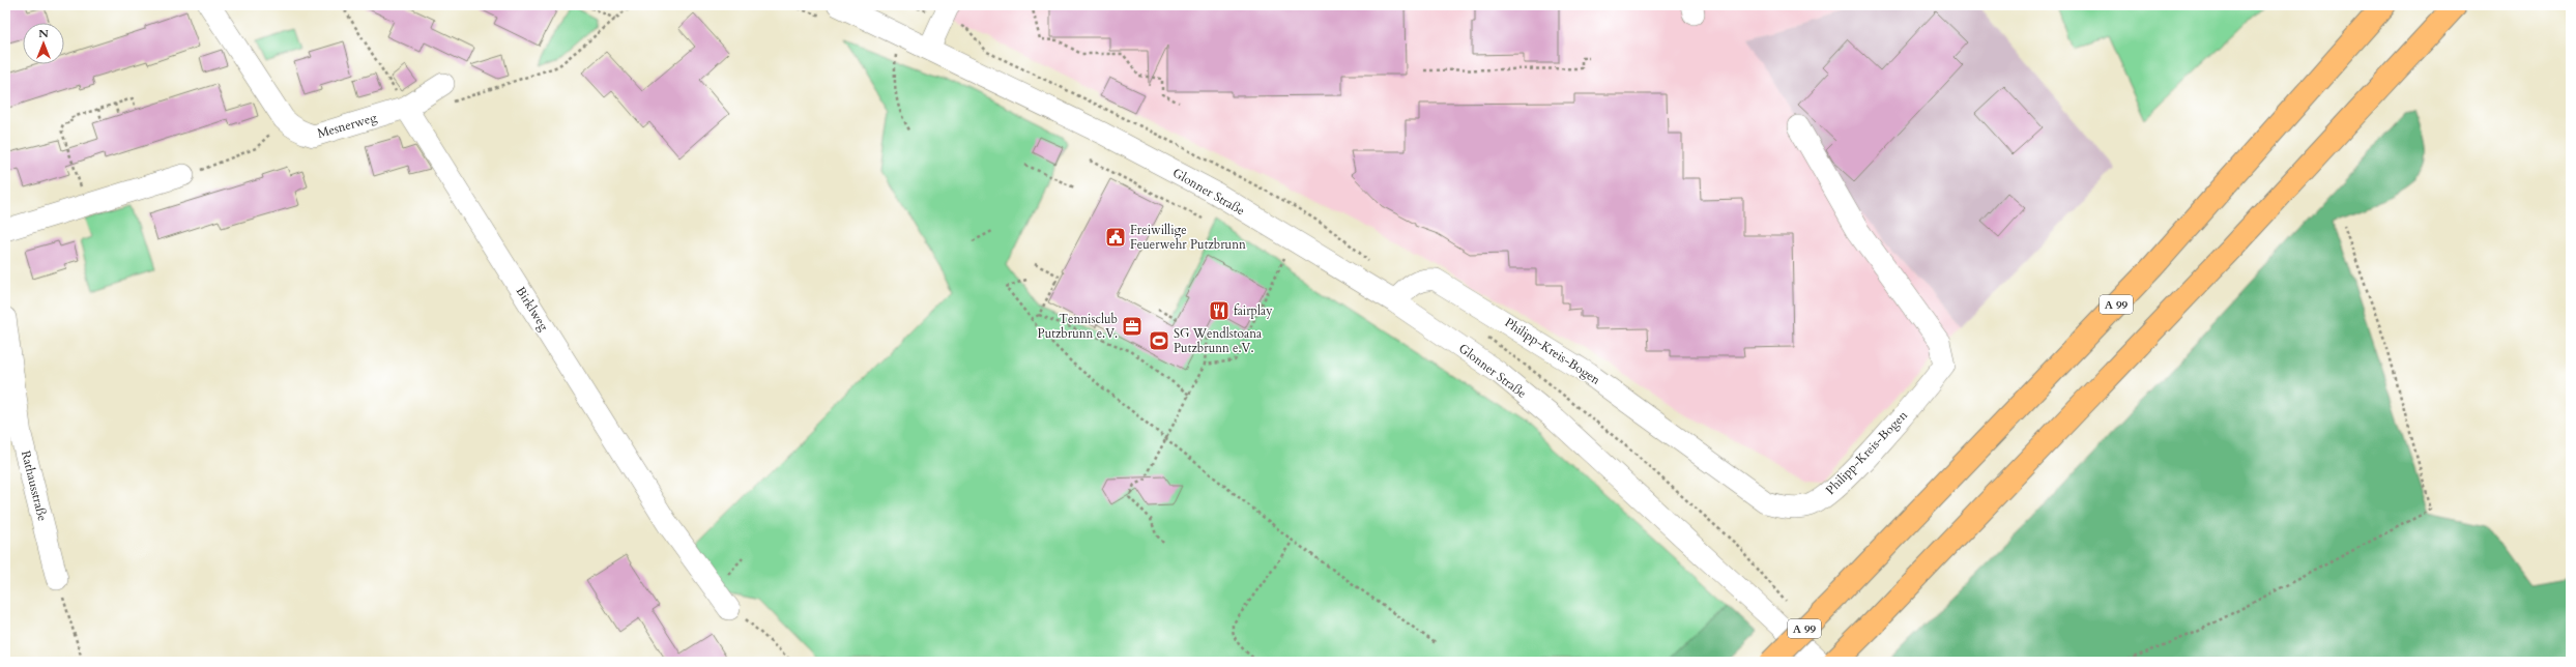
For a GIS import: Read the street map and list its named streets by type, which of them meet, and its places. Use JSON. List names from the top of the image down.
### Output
{
  "streets": {
    "highway": ["A 99"],
    "street": [
      "Mesnerweg",
      "Glonner Straße",
      "Birklweg",
      "Philipp-Kreis-Bogen",
      "Rathausstraße"
    ]
  },
  "crossings": [
    ["Mesnerweg", "Birklweg"],
    ["Glonner Straße", "Philipp-Kreis-Bogen"]
  ],
  "places": {
    "public building": ["Freiwillige Feuerwehr Putzbrunn"],
    "restaurant": ["fairplay"],
    "office": ["Tennisclub Putzbrunn e.V."],
    "sports": ["SG Wendlstoana Putzbrunn e.V."]
  },
  "north": "top"
}
